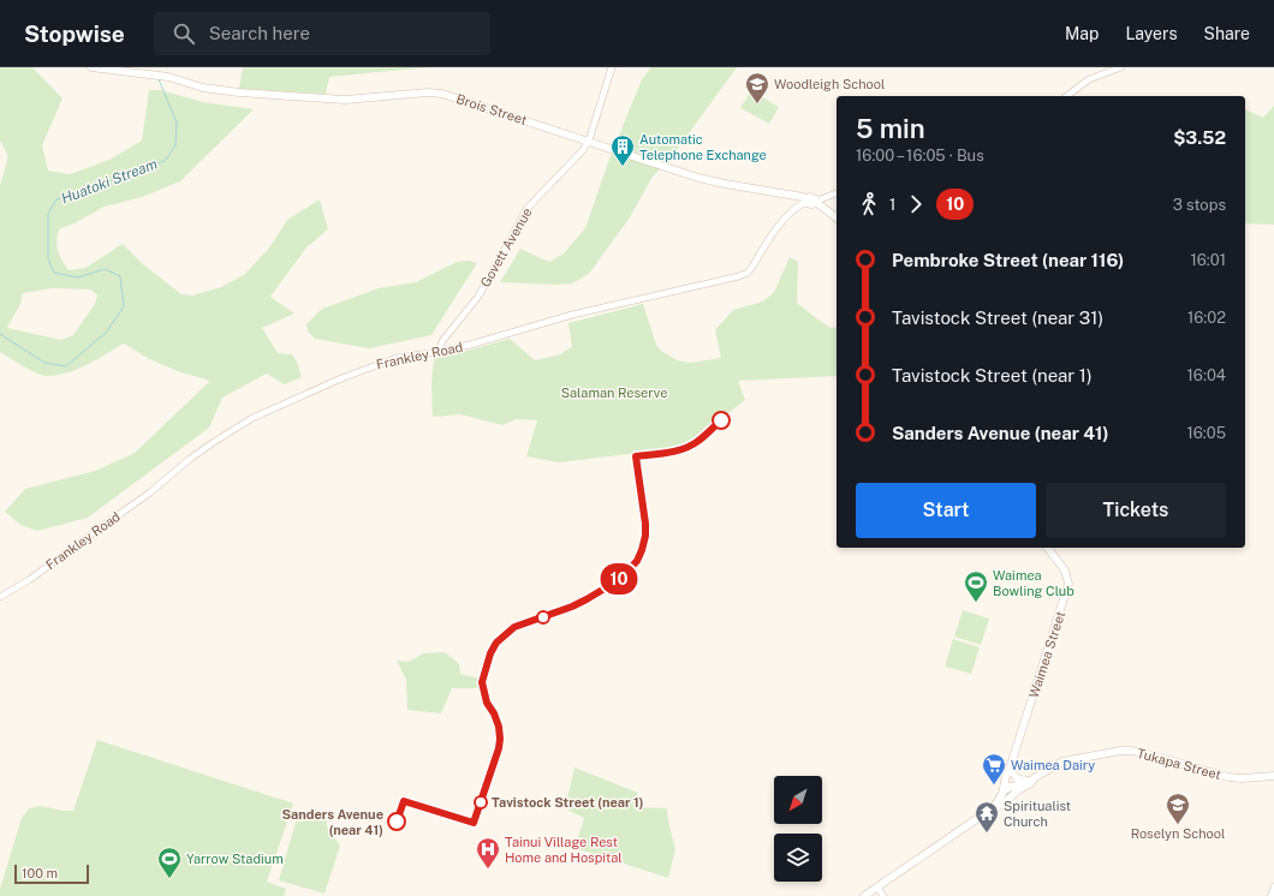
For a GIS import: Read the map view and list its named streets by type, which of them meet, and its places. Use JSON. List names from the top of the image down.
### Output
{
  "streets": {
    "main road": ["Brois Street", "Waimea Street", "Tukapa Street"],
    "street": ["Govett Avenue", "Frankley Road"]
  },
  "crossings": [
    ["Brois Street", "Govett Avenue"],
    ["Brois Street", "Frankley Road"],
    ["Govett Avenue", "Frankley Road"],
    ["Waimea Street", "Tukapa Street"]
  ],
  "water": ["Huatoki Stream"],
  "parks": ["Salaman Reserve"],
  "places": {
    "school or university": ["Woodleigh School", "Roselyn School"],
    "building": ["Automatic Telephone Exchange"],
    "sports": ["Waimea Bowling Club", "Yarrow Stadium"],
    "supermarket": ["Waimea Dairy"],
    "other": ["Tavistock Street (near 1)", "Sanders Avenue (near 41)"],
    "temple": ["Spiritualist Church"],
    "hospital": ["Tainui Village Rest Home and Hospital"]
  },
  "lines": ["bus line 10"],
  "scale_bar": "100 m",
  "north": "bottom left",
  "page": {
    "header": "Stopwise",
    "search": "Search here",
    "nav": ["Map", "Layers", "Share"],
    "on_map": "10",
    "heading": ["5 min", "16:00 – 16:05 · Bus", "$3.52"],
    "legs": ["1", "10", "3 stops"],
    "list": [
      {
        "name": "Pembroke Street (near 116)",
        "value": "16:01"
      },
      {
        "name": "Tavistock Street (near 31)",
        "value": "16:02"
      },
      {
        "name": "Tavistock Street (near 1)",
        "value": "16:04"
      },
      {
        "name": "Sanders Avenue (near 41)",
        "value": "16:05"
      }
    ],
    "buttons": ["Start", "Tickets"],
    "scale": "100 m"
  }
}
